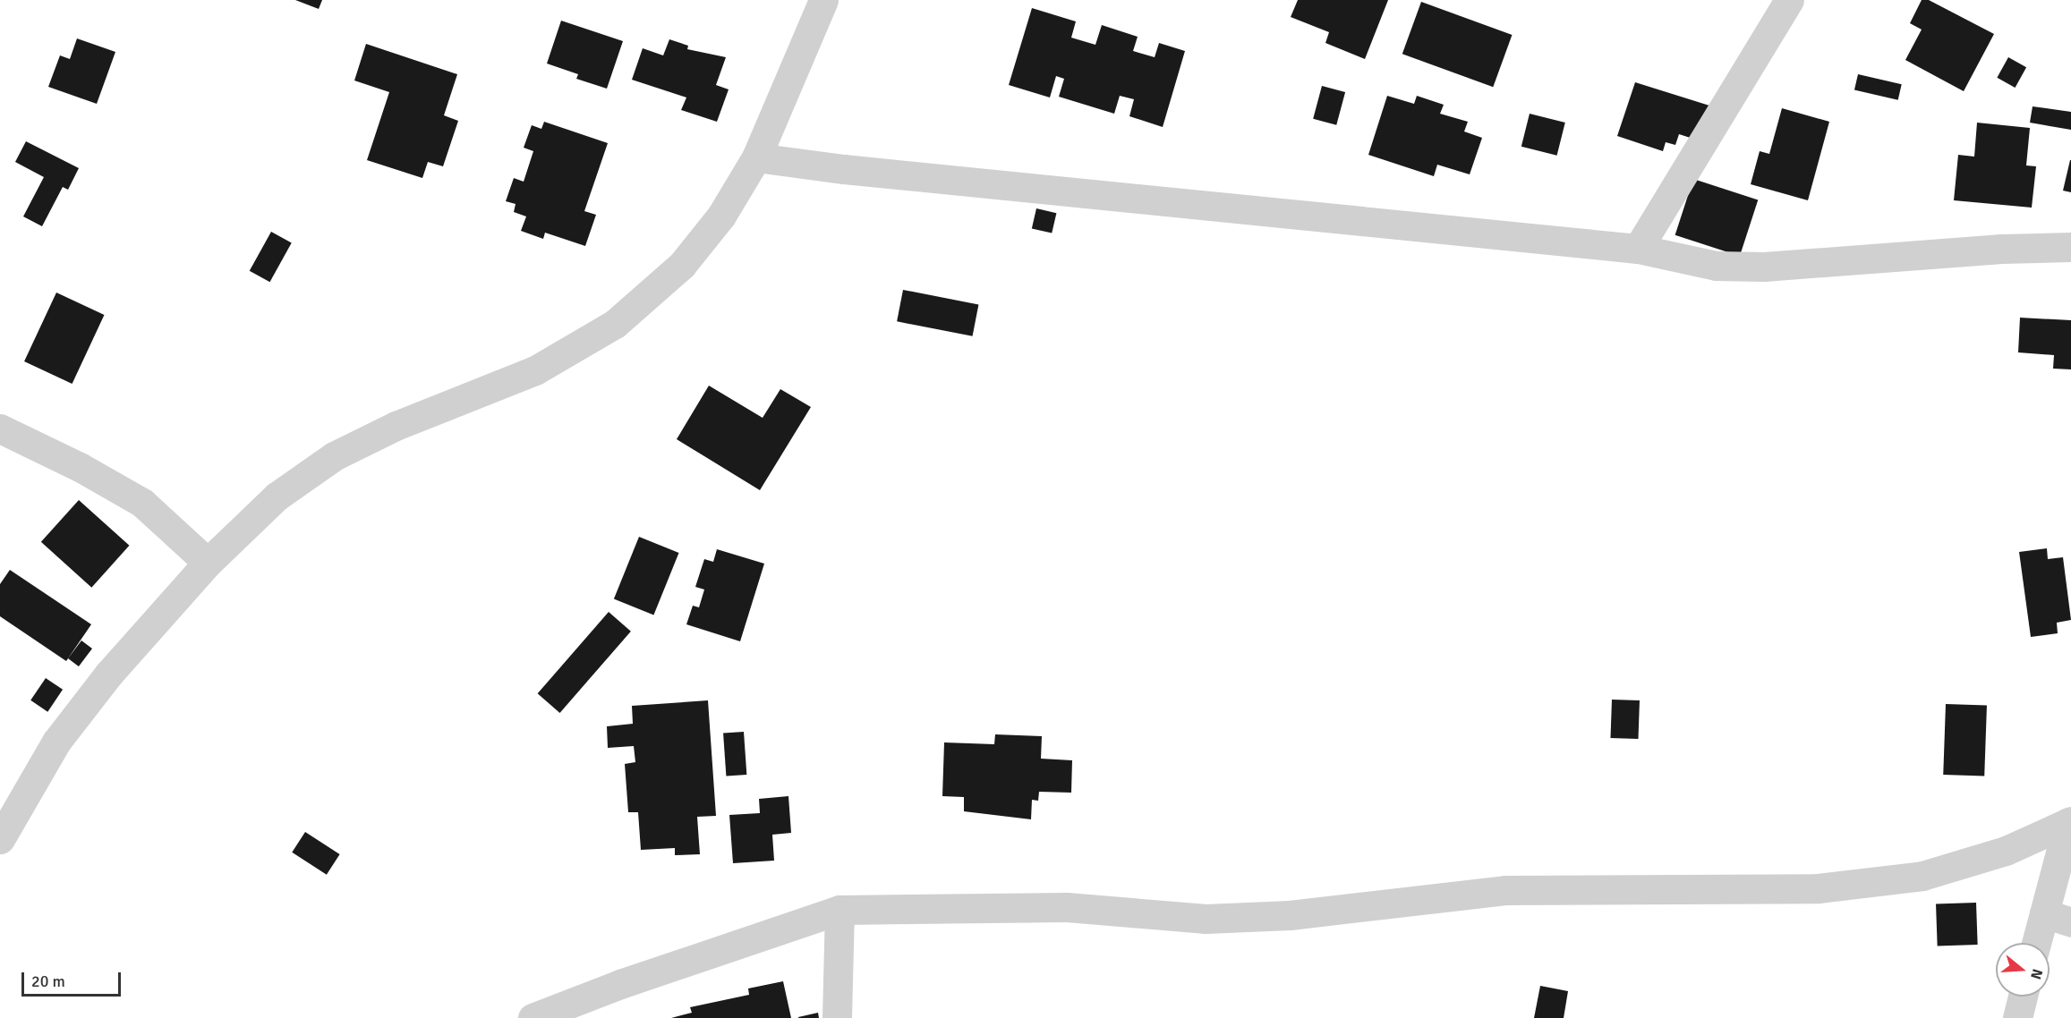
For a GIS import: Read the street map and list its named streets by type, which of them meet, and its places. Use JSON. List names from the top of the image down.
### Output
{
  "scale_bar": "20 m",
  "north": "right"
}
